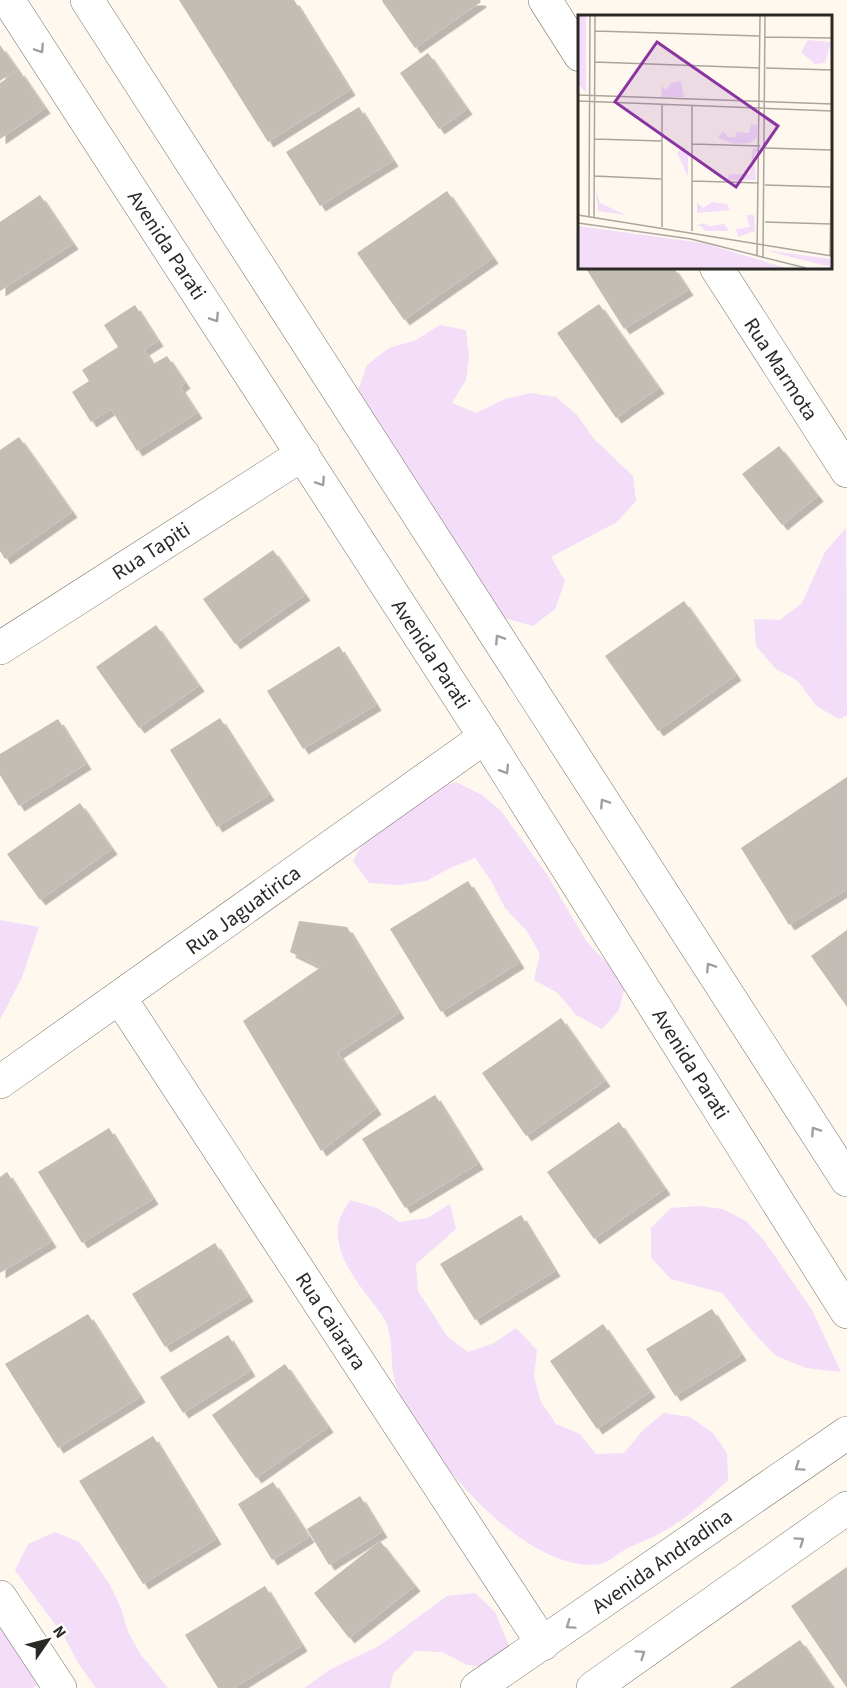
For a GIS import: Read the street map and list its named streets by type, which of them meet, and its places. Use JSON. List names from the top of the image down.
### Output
{
  "streets": {
    "street": [
      "Avenida Parati",
      "Rua Marmota",
      "Rua Tapiti",
      "Rua Jaguatirica",
      "Rua Caiarara",
      "Avenida Andradina"
    ]
  },
  "crossings": [
    ["Avenida Parati", "Rua Tapiti"],
    ["Avenida Parati", "Rua Jaguatirica"],
    ["Rua Jaguatirica", "Rua Caiarara"],
    ["Rua Caiarara", "Avenida Andradina"]
  ],
  "north": "top right"
}
